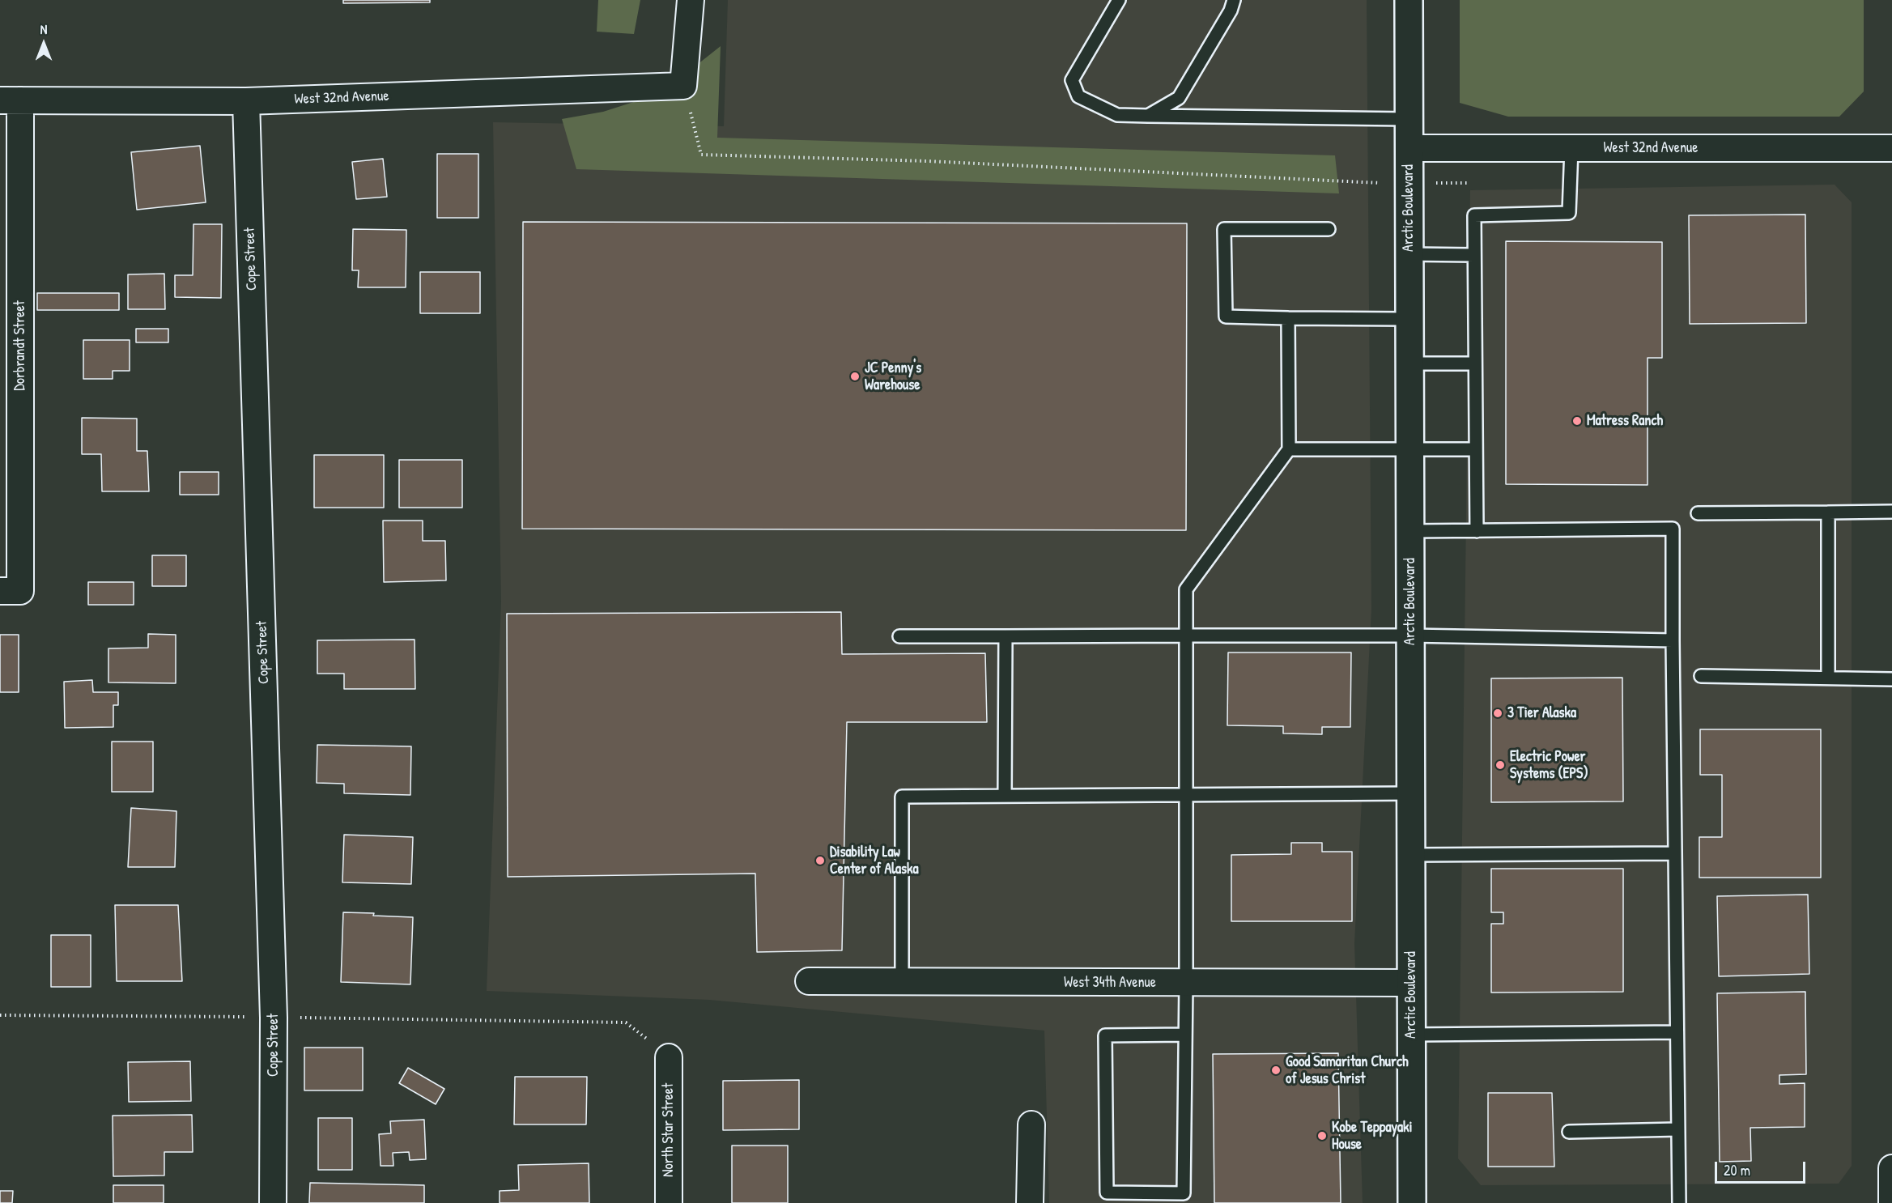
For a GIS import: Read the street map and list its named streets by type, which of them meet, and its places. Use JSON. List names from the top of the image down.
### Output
{
  "streets": {
    "main road": ["Arctic Boulevard"],
    "street": [
      "West 32nd Avenue",
      "Cope Street",
      "Dorbrandt Street",
      "West 34th Avenue",
      "North Star Street"
    ]
  },
  "crossings": [
    ["West 32nd Avenue", "Arctic Boulevard"],
    ["West 32nd Avenue", "Cope Street"],
    ["West 32nd Avenue", "Dorbrandt Street"],
    ["Arctic Boulevard", "West 34th Avenue"]
  ],
  "places": [
    "JC Penny's Warehouse",
    "Matress Ranch",
    "3 Tier Alaska",
    "Electric Power Systems (EPS)",
    "Disability Law Center of Alaska",
    "Good Samaritan Church of Jesus Christ",
    "Kobe Teppayaki House"
  ],
  "scale_bar": "20 m",
  "north": "top"
}
